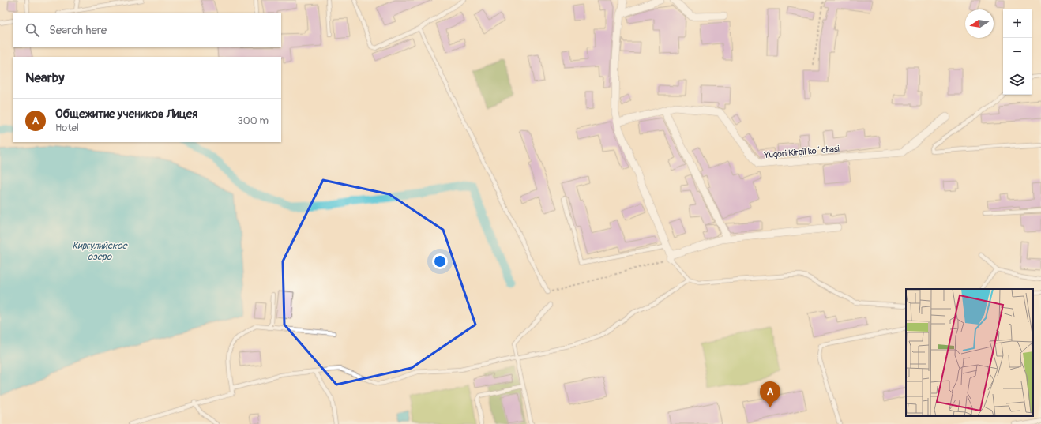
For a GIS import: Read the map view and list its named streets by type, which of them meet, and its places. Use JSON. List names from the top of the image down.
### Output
{
  "streets": {
    "street": ["Yuqori Kirgil koʻchasi"]
  },
  "water": ["Киргулийское озеро"],
  "north": "left",
  "page": {
    "map_buttons": ["+", "−"],
    "search": "Search here",
    "heading": "Nearby",
    "list": [
      {
        "mark": "A",
        "name": "Общежитие учеников Лицея",
        "note": "Hotel",
        "value": "300 m"
      }
    ],
    "pins": "A"
  }
}
